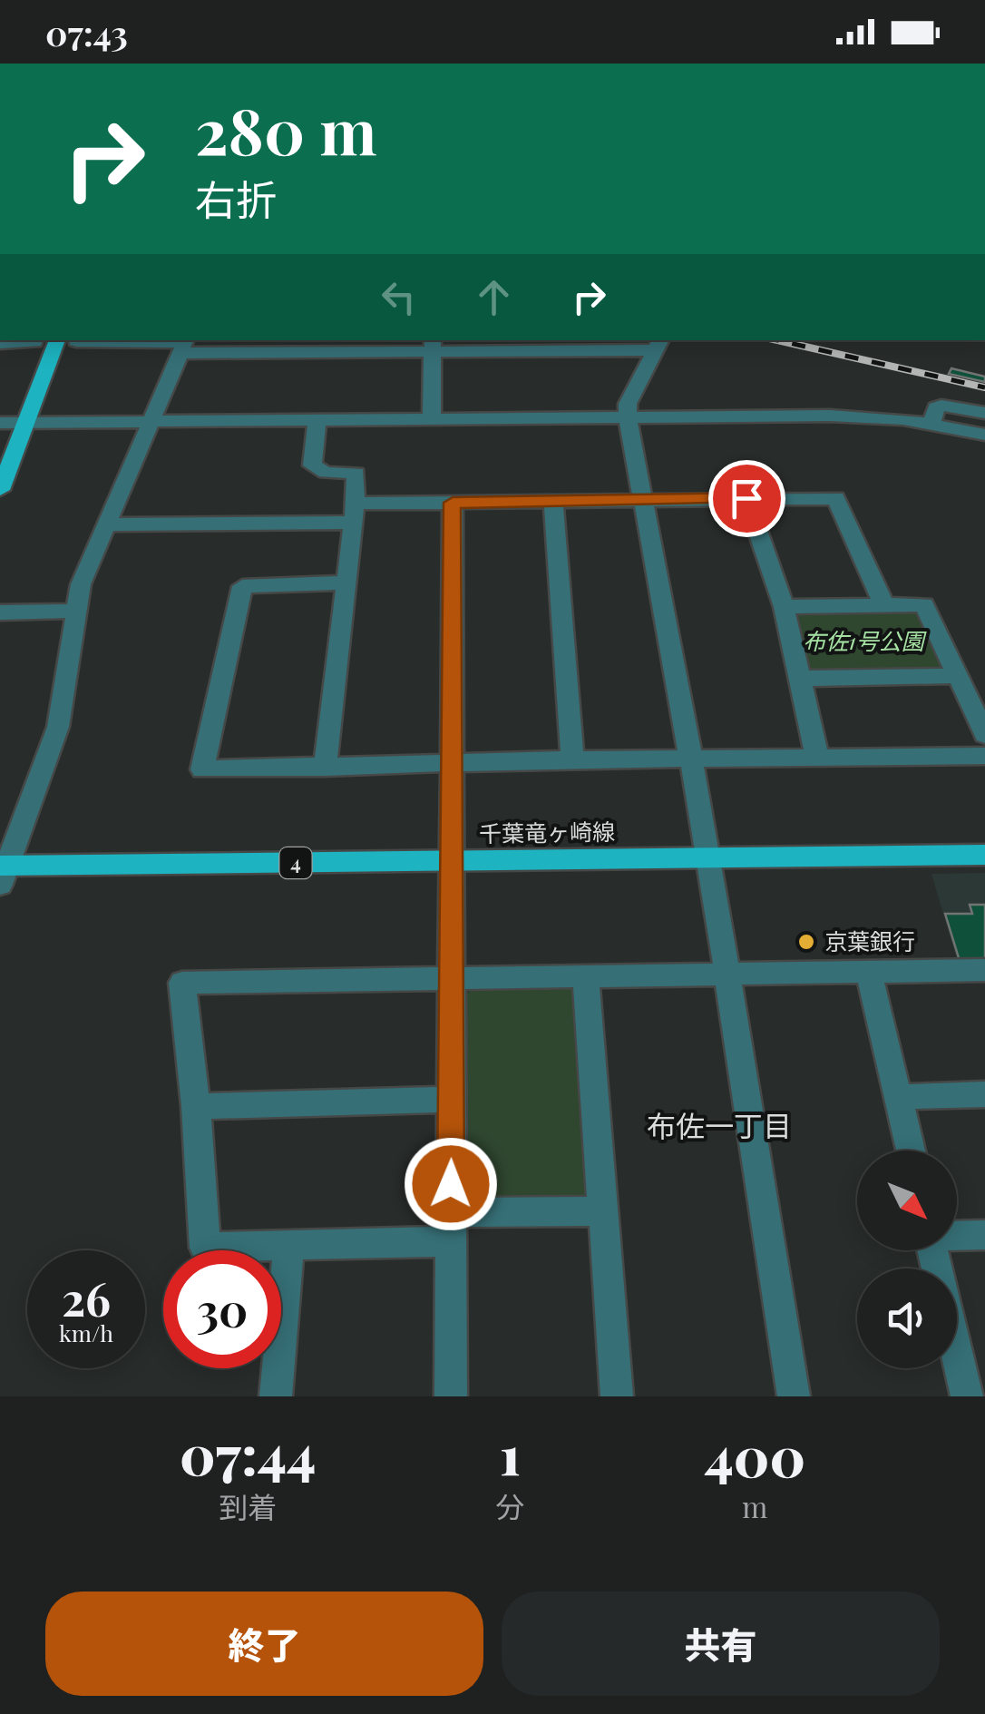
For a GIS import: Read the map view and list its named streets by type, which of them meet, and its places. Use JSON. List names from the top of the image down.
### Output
{
  "streets": {
    "main road": ["千葉竜ヶ崎線", "4"]
  },
  "districts": ["布佐一丁目"],
  "parks": ["布佐1号公園"],
  "places": ["京葉銀行"],
  "north": "bottom right",
  "page": {
    "status": "07:43",
    "turn": ["280 m", "右折"],
    "speed": "26 km/h",
    "limit": "30",
    "eta": [
      "07:44",
      "到着",
      "1",
      "分",
      "400",
      "m"
    ],
    "buttons": ["終了", "共有"]
  }
}
